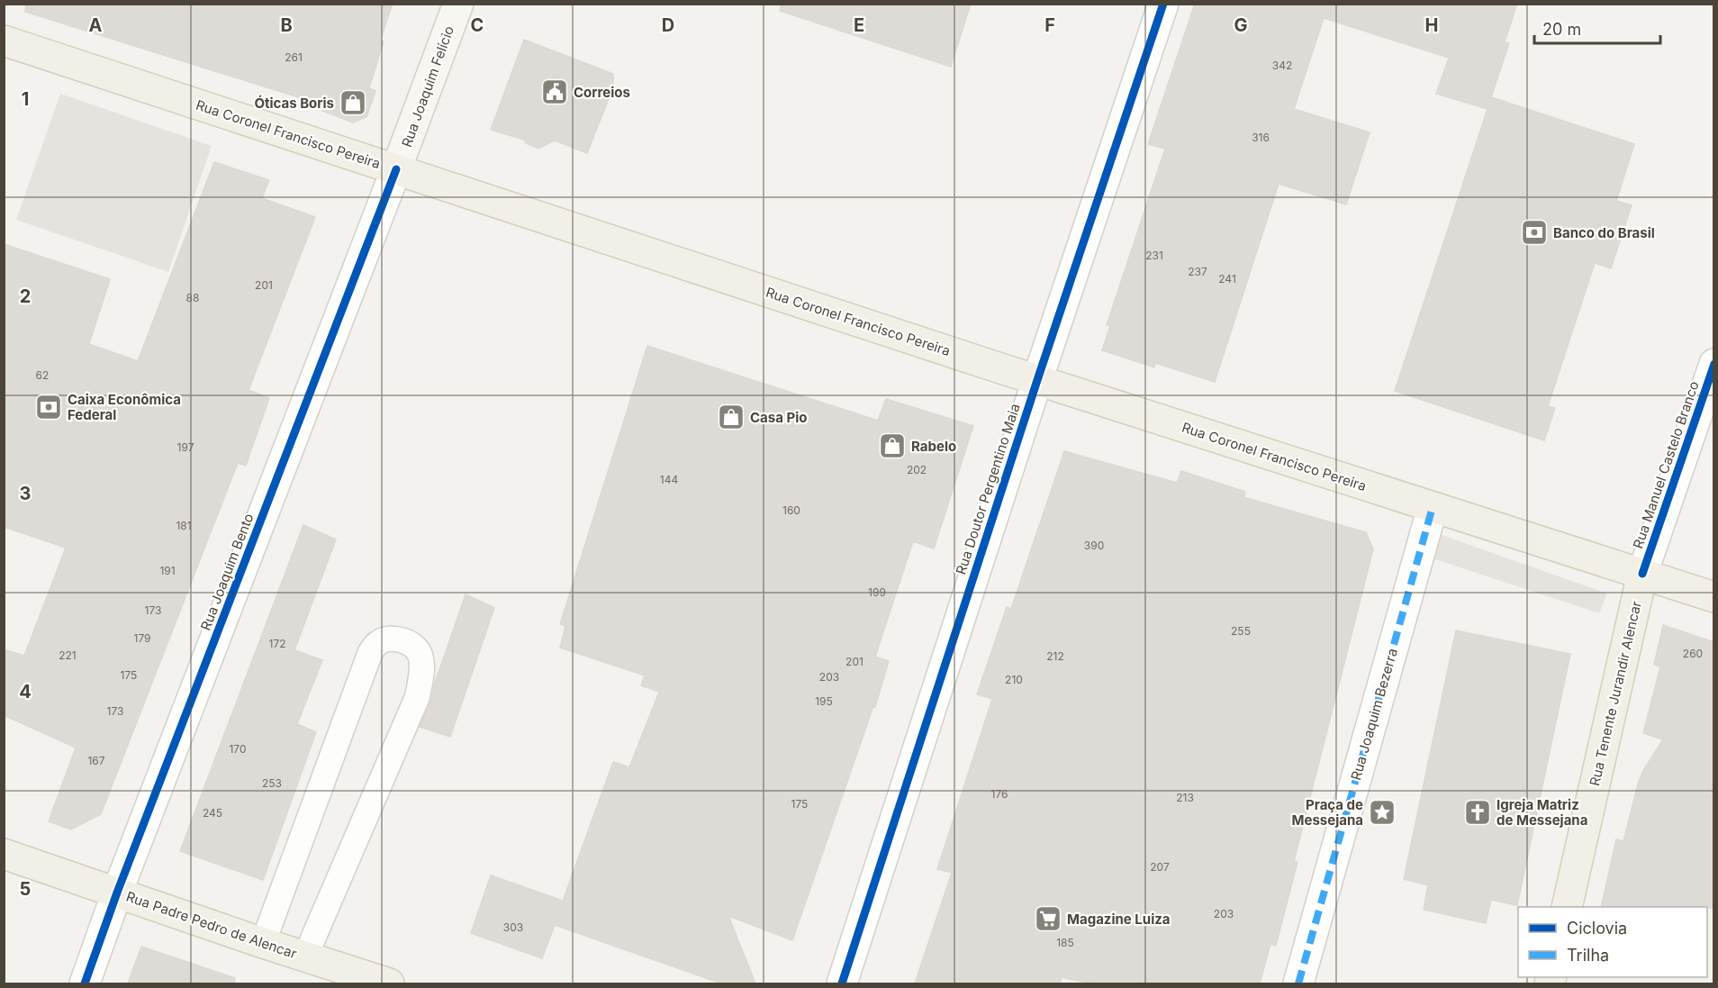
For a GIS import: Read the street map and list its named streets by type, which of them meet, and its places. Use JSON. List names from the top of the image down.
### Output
{
  "streets": {
    "main road": [
      "Rua Joaquim Felício",
      "Rua Coronel Francisco Pereira",
      "Rua Tenente Jurandir Alencar",
      "Rua Padre Pedro de Alencar"
    ],
    "street": [
      "Rua Manuel Castelo Branco",
      "Rua Doutor Pergentino Maia",
      "Rua Joaquim Bento",
      "Rua Joaquim Bezerra"
    ]
  },
  "crossings": [
    ["Rua Joaquim Felício", "Rua Coronel Francisco Pereira"],
    ["Rua Joaquim Felício", "Rua Joaquim Bento"],
    ["Rua Coronel Francisco Pereira", "Rua Manuel Castelo Branco"],
    ["Rua Coronel Francisco Pereira", "Rua Doutor Pergentino Maia"],
    ["Rua Coronel Francisco Pereira", "Rua Joaquim Bento"],
    ["Rua Coronel Francisco Pereira", "Rua Tenente Jurandir Alencar"],
    ["Rua Coronel Francisco Pereira", "Rua Joaquim Bezerra"],
    ["Rua Manuel Castelo Branco", "Rua Tenente Jurandir Alencar"],
    ["Rua Joaquim Bento", "Rua Padre Pedro de Alencar"]
  ],
  "places": {
    "public building": ["Correios"],
    "shop": ["Óticas Boris", "Casa Pio", "Rabelo"],
    "bank": ["Banco do Brasil", "Caixa Econômica Federal"],
    "place": ["Praça de Messejana"],
    "church": ["Igreja Matriz de Messejana"],
    "supermarket": ["Magazine Luiza"]
  },
  "house_numbers": [
    "261",
    "342",
    "316",
    "231",
    "237",
    "241",
    "201",
    "88",
    "62",
    "197",
    "202",
    "144",
    "160",
    "181",
    "390",
    "191",
    "199",
    "173",
    "255",
    "179",
    "172",
    "260",
    "221",
    "212",
    "201",
    "175",
    "203",
    "210",
    "195",
    "173",
    "170",
    "167",
    "253",
    "176",
    "213",
    "175",
    "245",
    "207",
    "203",
    "303",
    "185"
  ],
  "legend": ["Ciclovia", "Trilha"],
  "scale_bar": "20 m",
  "grid": {
    "columns": [
      "A",
      "B",
      "C",
      "D",
      "E",
      "F",
      "G",
      "H"
    ],
    "rows": [
      "1",
      "2",
      "3",
      "4",
      "5"
    ]
  }
}
